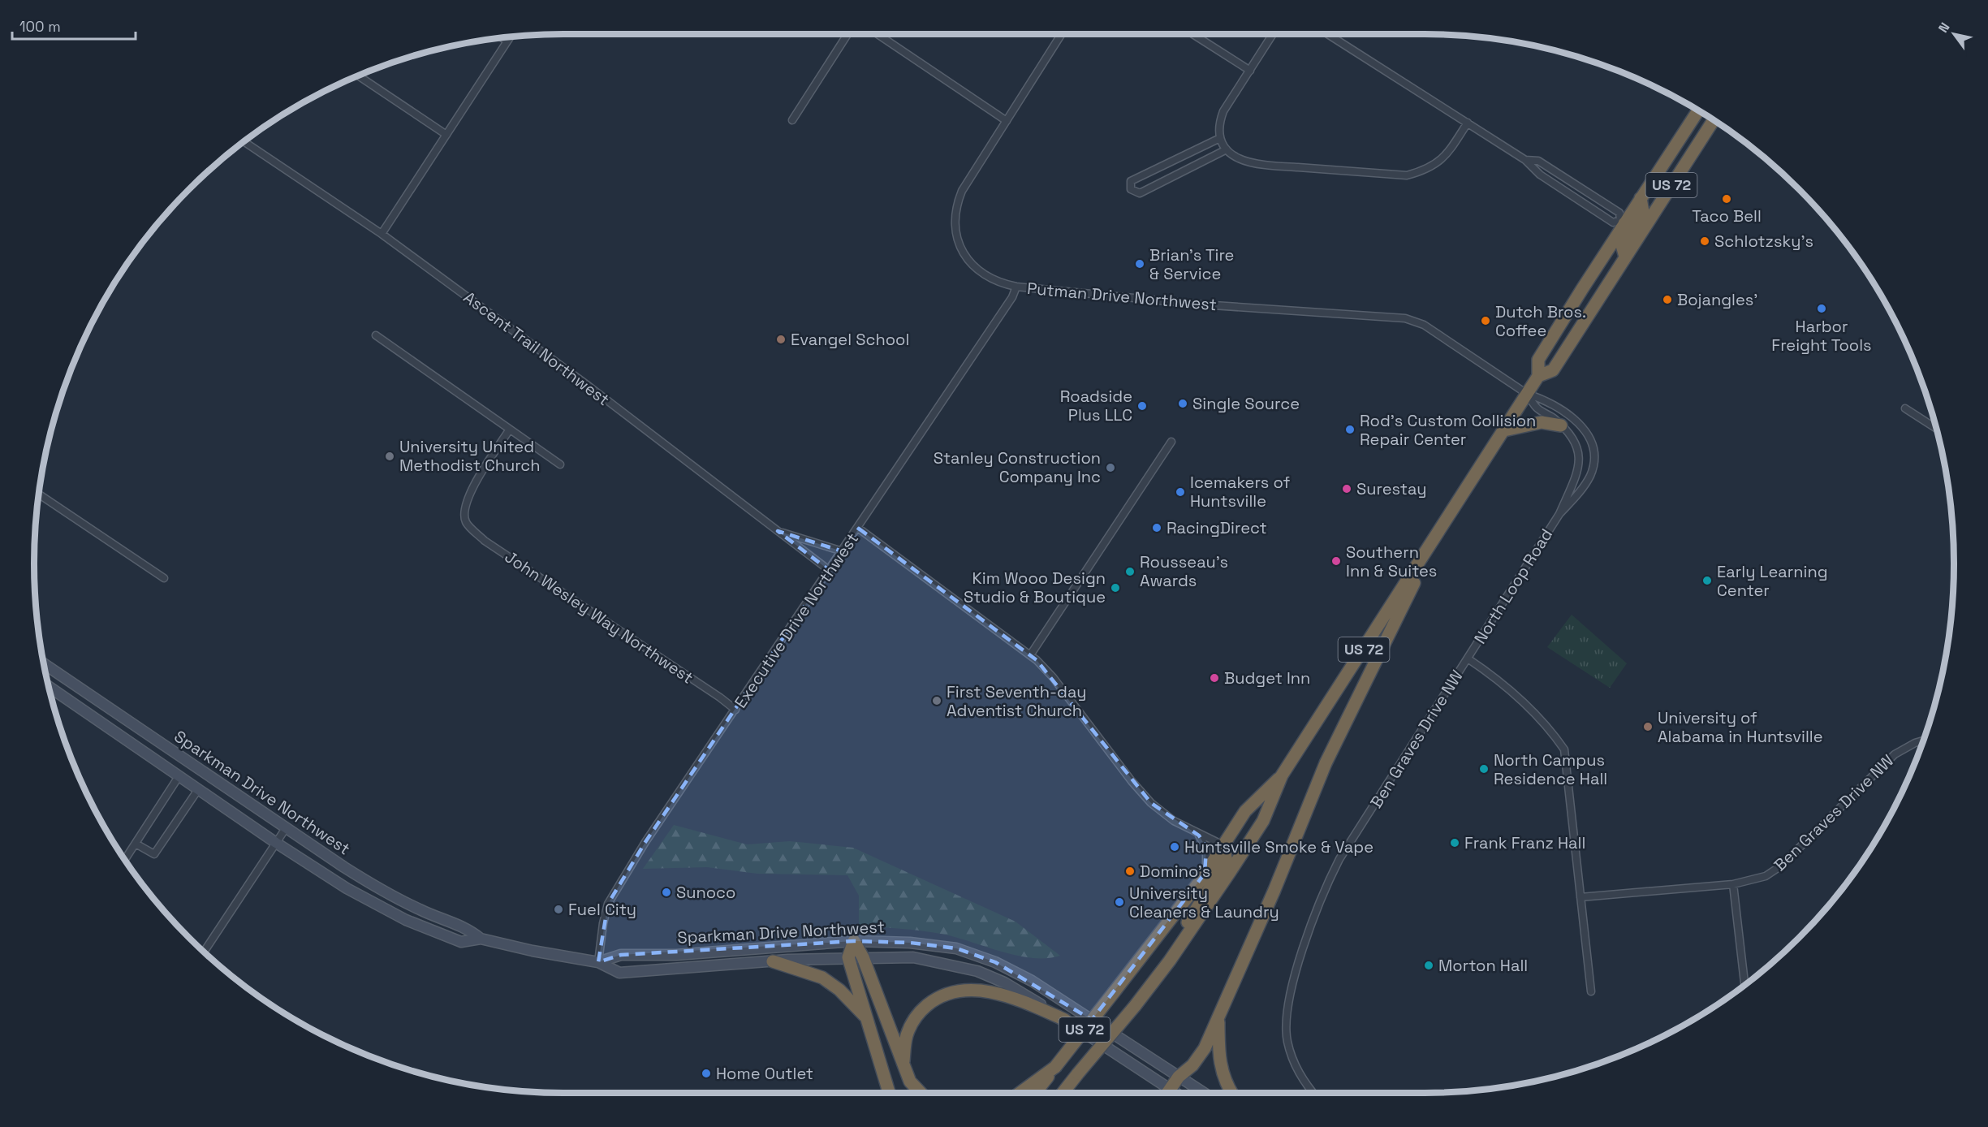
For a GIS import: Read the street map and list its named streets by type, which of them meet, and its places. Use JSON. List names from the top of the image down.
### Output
{
  "streets": {
    "highway": ["US 72"],
    "main road": ["Sparkman Drive Northwest"],
    "street": [
      "Putman Drive Northwest",
      "Ascent Trail Northwest",
      "North Loop Road",
      "John Wesley Way Northwest",
      "Executive Drive Northwest",
      "Ben Graves Drive NW"
    ]
  },
  "crossings": [
    ["US 72", "Putman Drive Northwest"],
    ["US 72", "North Loop Road"],
    ["Putman Drive Northwest", "North Loop Road"],
    ["Putman Drive Northwest", "Executive Drive Northwest"],
    ["Ascent Trail Northwest", "Executive Drive Northwest"],
    ["North Loop Road", "Ben Graves Drive NW"],
    ["John Wesley Way Northwest", "Executive Drive Northwest"],
    ["Executive Drive Northwest", "Sparkman Drive Northwest"]
  ],
  "places": [
    "Taco Bell",
    "Schlotzsky's",
    "Brian's Tire & Service",
    "Bojangles'",
    "Harbor Freight Tools",
    "Dutch Bros. Coffee",
    "Evangel School",
    "Single Source",
    "Roadside Plus LLC",
    "Rod's Custom Collision Repair Center",
    "University United Methodist Church",
    "Stanley Construction Company Inc",
    "Surestay",
    "Icemakers of Huntsville",
    "RacingDirect",
    "Southern Inn & Suites",
    "Rousseau's Awards",
    "Early Learning Center",
    "Kim Wooo Design Studio & Boutique",
    "Budget Inn",
    "First Seventh-day Adventist Church",
    "University of Alabama in Huntsville",
    "North Campus Residence Hall",
    "Frank Franz Hall",
    "Huntsville Smoke & Vape",
    "Domino's",
    "Sunoco",
    "University Cleaners & Laundry",
    "Fuel City",
    "Morton Hall",
    "Home Outlet"
  ],
  "scale_bar": "100 m",
  "north": "top left"
}
